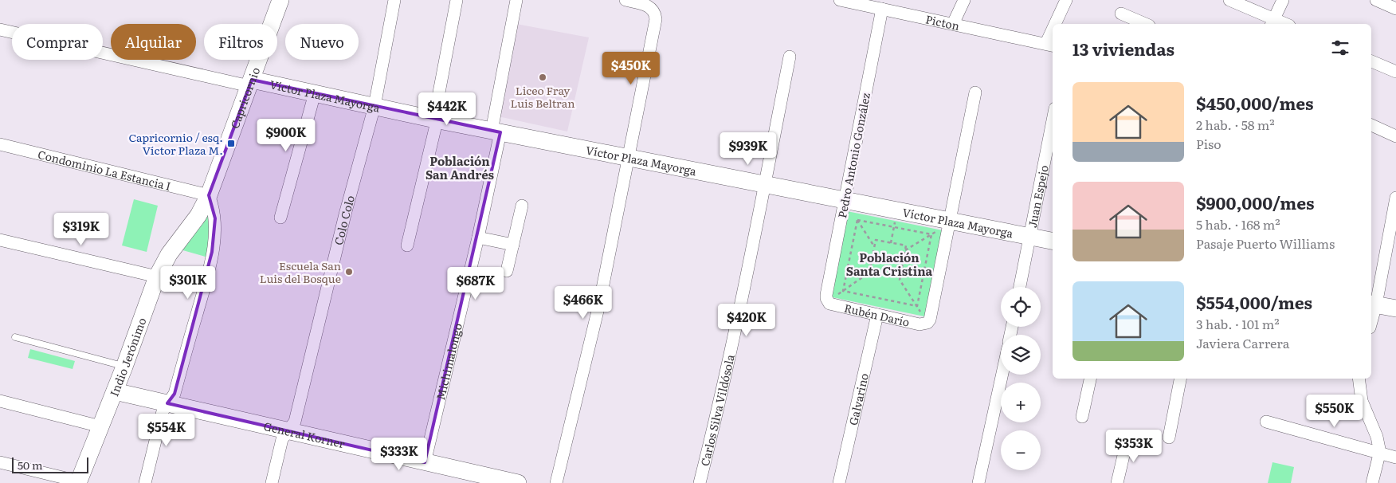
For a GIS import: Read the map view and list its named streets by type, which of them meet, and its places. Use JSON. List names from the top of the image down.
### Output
{
  "streets": {
    "street": [
      "Picton",
      "Víctor Plaza Mayorga",
      "Capricornio",
      "Pedro Antonio González",
      "Condominio La Estancia I",
      "Juan Espejo",
      "Colo Colo",
      "Rubén Darío",
      "Indio Jerónimo",
      "Michimalongo",
      "Galvarino",
      "Carlos Silva Vildósola",
      "General Korner"
    ]
  },
  "crossings": [
    ["Picton", "Pedro Antonio González"],
    ["Víctor Plaza Mayorga", "Capricornio"],
    ["Víctor Plaza Mayorga", "Pedro Antonio González"],
    ["Víctor Plaza Mayorga", "Juan Espejo"],
    ["Víctor Plaza Mayorga", "Colo Colo"],
    ["Víctor Plaza Mayorga", "Michimalongo"],
    ["Víctor Plaza Mayorga", "Carlos Silva Vildósola"],
    ["Capricornio", "Condominio La Estancia I"],
    ["Capricornio", "Indio Jerónimo"],
    ["Pedro Antonio González", "Rubén Darío"],
    ["Condominio La Estancia I", "Indio Jerónimo"],
    ["Colo Colo", "General Korner"],
    ["Rubén Darío", "Galvarino"],
    ["Indio Jerónimo", "General Korner"],
    ["Michimalongo", "General Korner"]
  ],
  "districts": ["Población San Andrés", "Población Santa Cristina"],
  "places": {
    "other": ["Liceo Fray Luis Beltran", "Escuela San Luis del Bosque"],
    "transit": ["Capricornio / esq. Víctor Plaza M."]
  },
  "scale_bar": "50 m",
  "page": {
    "chip": [
      "Comprar",
      "Alquilar",
      "Filtros",
      "Nuevo"
    ],
    "heading": "13 viviendas",
    "price": [
      "$450K",
      "$442K",
      "$900K",
      "$939K",
      "$319K",
      "$301K",
      "$687K",
      "$466K",
      "$420K",
      "$550K",
      "$554K",
      "$353K",
      "$333K"
    ],
    "list": [
      {
        "name": "$450,000/mes",
        "note": "2 hab. · 58 m² · Piso"
      },
      {
        "name": "$900,000/mes",
        "note": "5 hab. · 168 m² · Pasaje Puerto Williams"
      },
      {
        "name": "$554,000/mes",
        "note": "3 hab. · 101 m² · Javiera Carrera"
      }
    ],
    "map_buttons": ["+", "−"],
    "scale": "50 m"
  }
}
